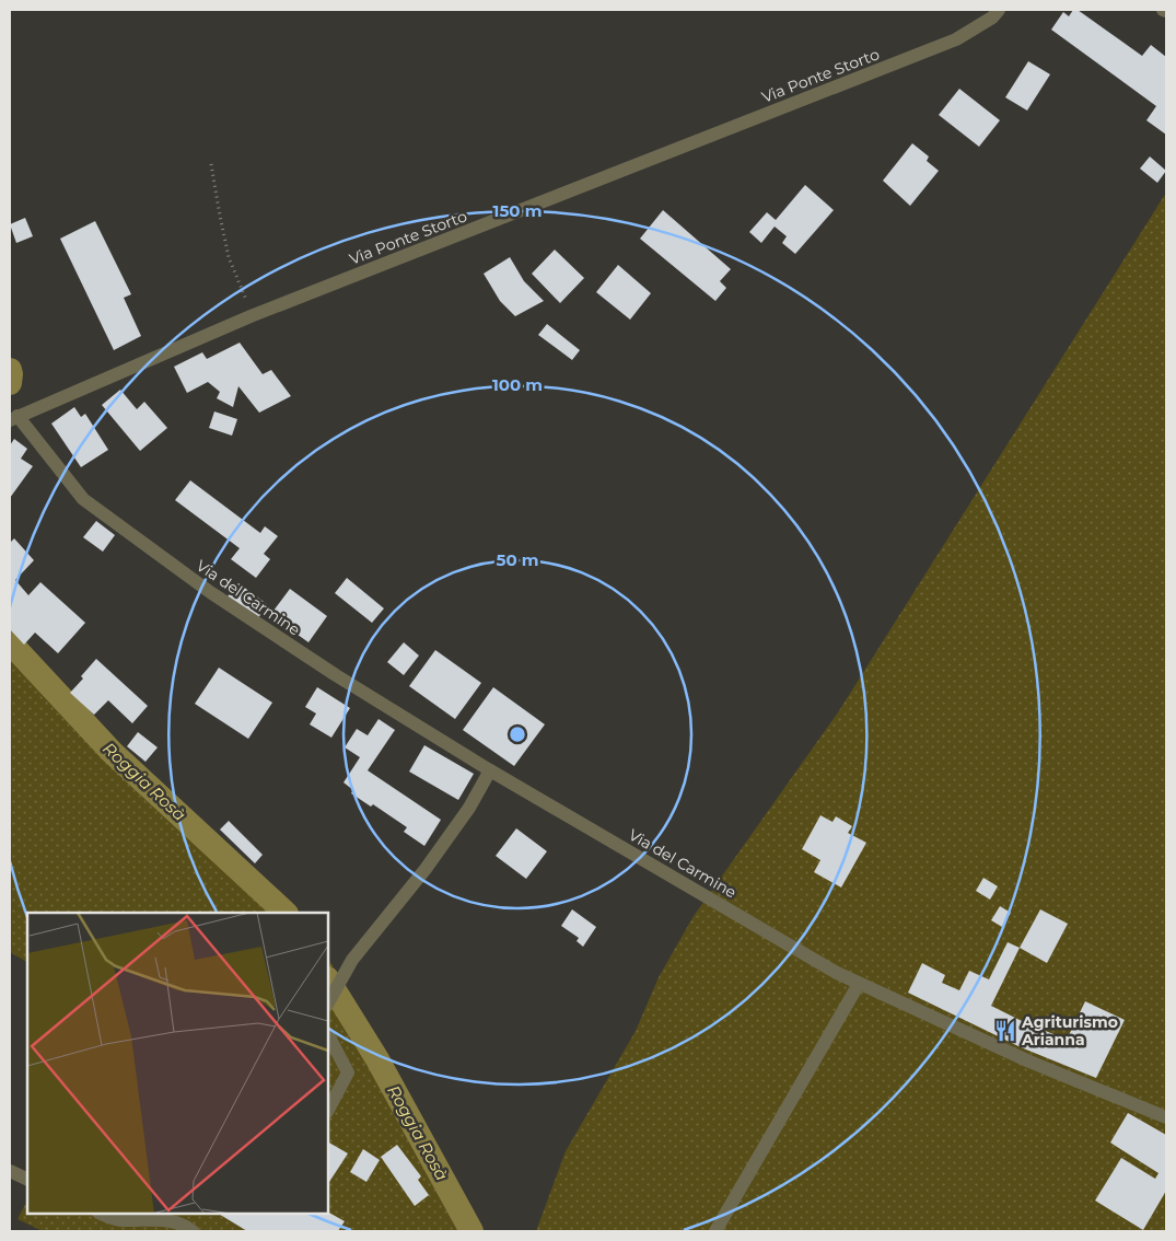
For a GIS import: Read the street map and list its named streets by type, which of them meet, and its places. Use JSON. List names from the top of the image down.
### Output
{
  "streets": {
    "street": ["Via Ponte Storto", "Via del Carmine"]
  },
  "crossings": [
    ["Via Ponte Storto", "Via del Carmine"]
  ],
  "water": ["Roggia Rosà"],
  "places": {
    "restaurant": ["Agriturismo Arianna"]
  },
  "rings": ["150 m", "100 m", "50 m"]
}
